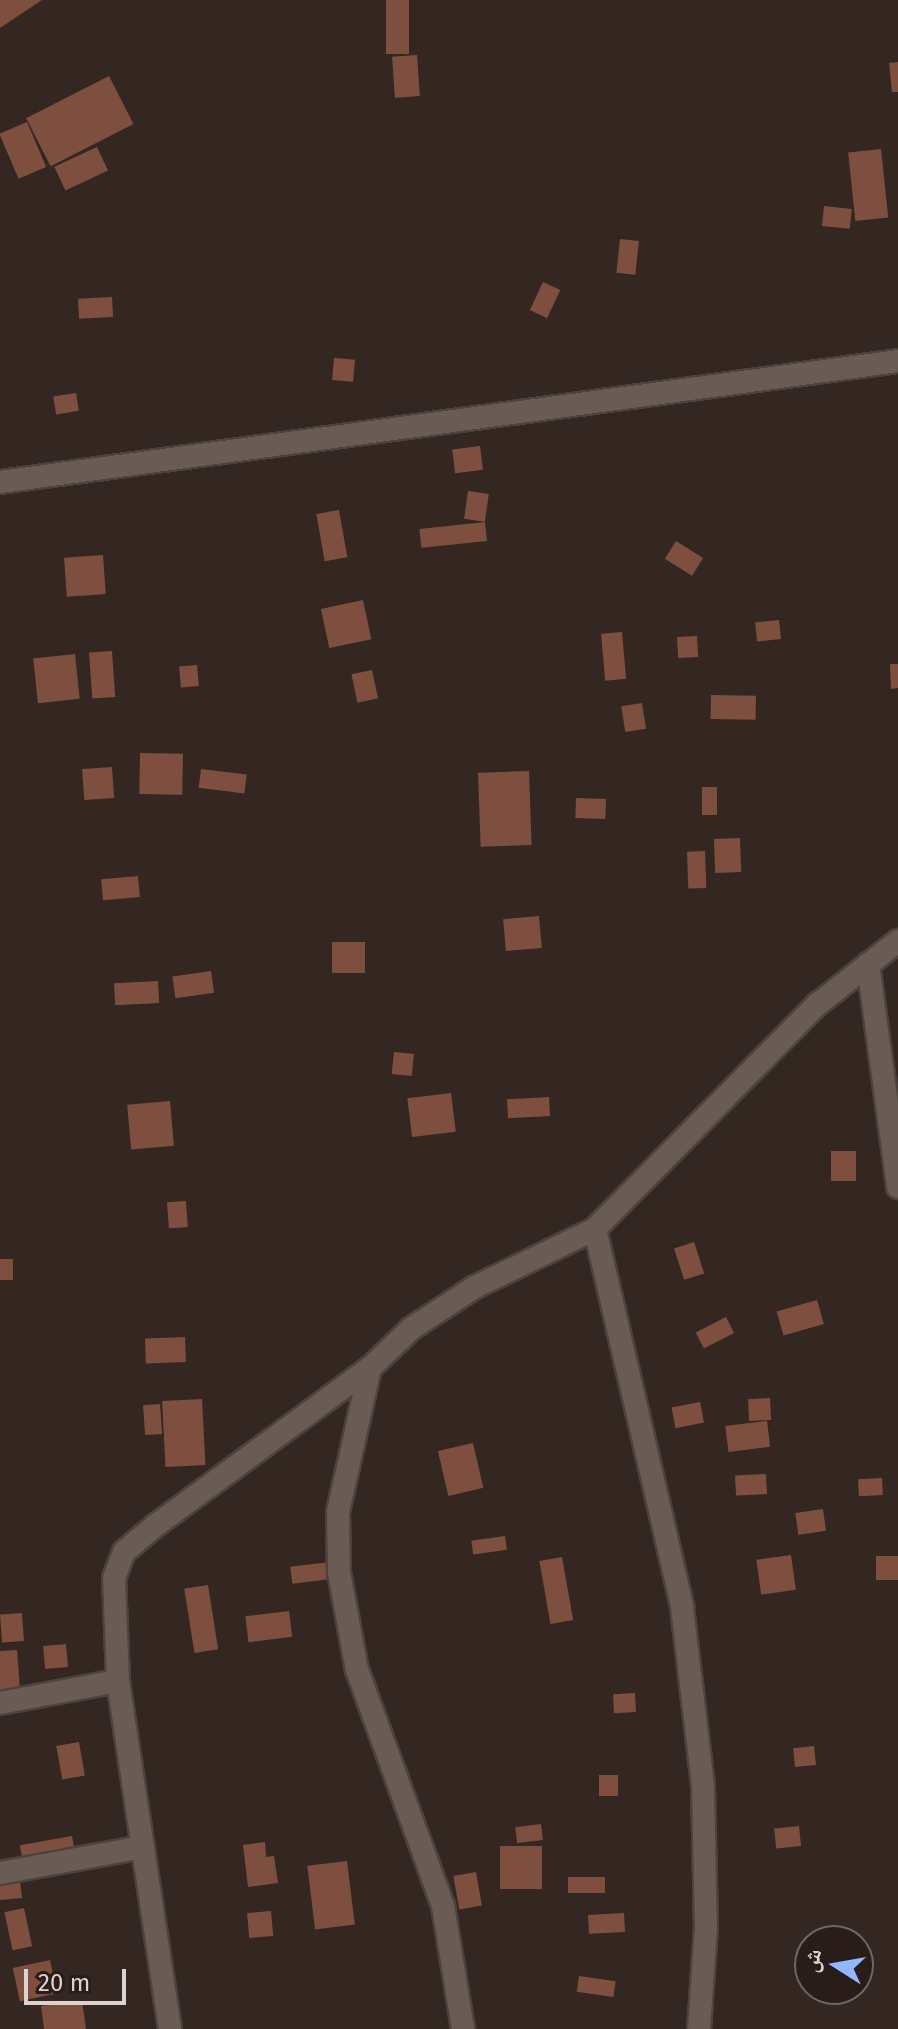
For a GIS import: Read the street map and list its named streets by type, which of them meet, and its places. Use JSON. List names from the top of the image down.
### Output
{
  "scale_bar": "20 m",
  "north": "left"
}
